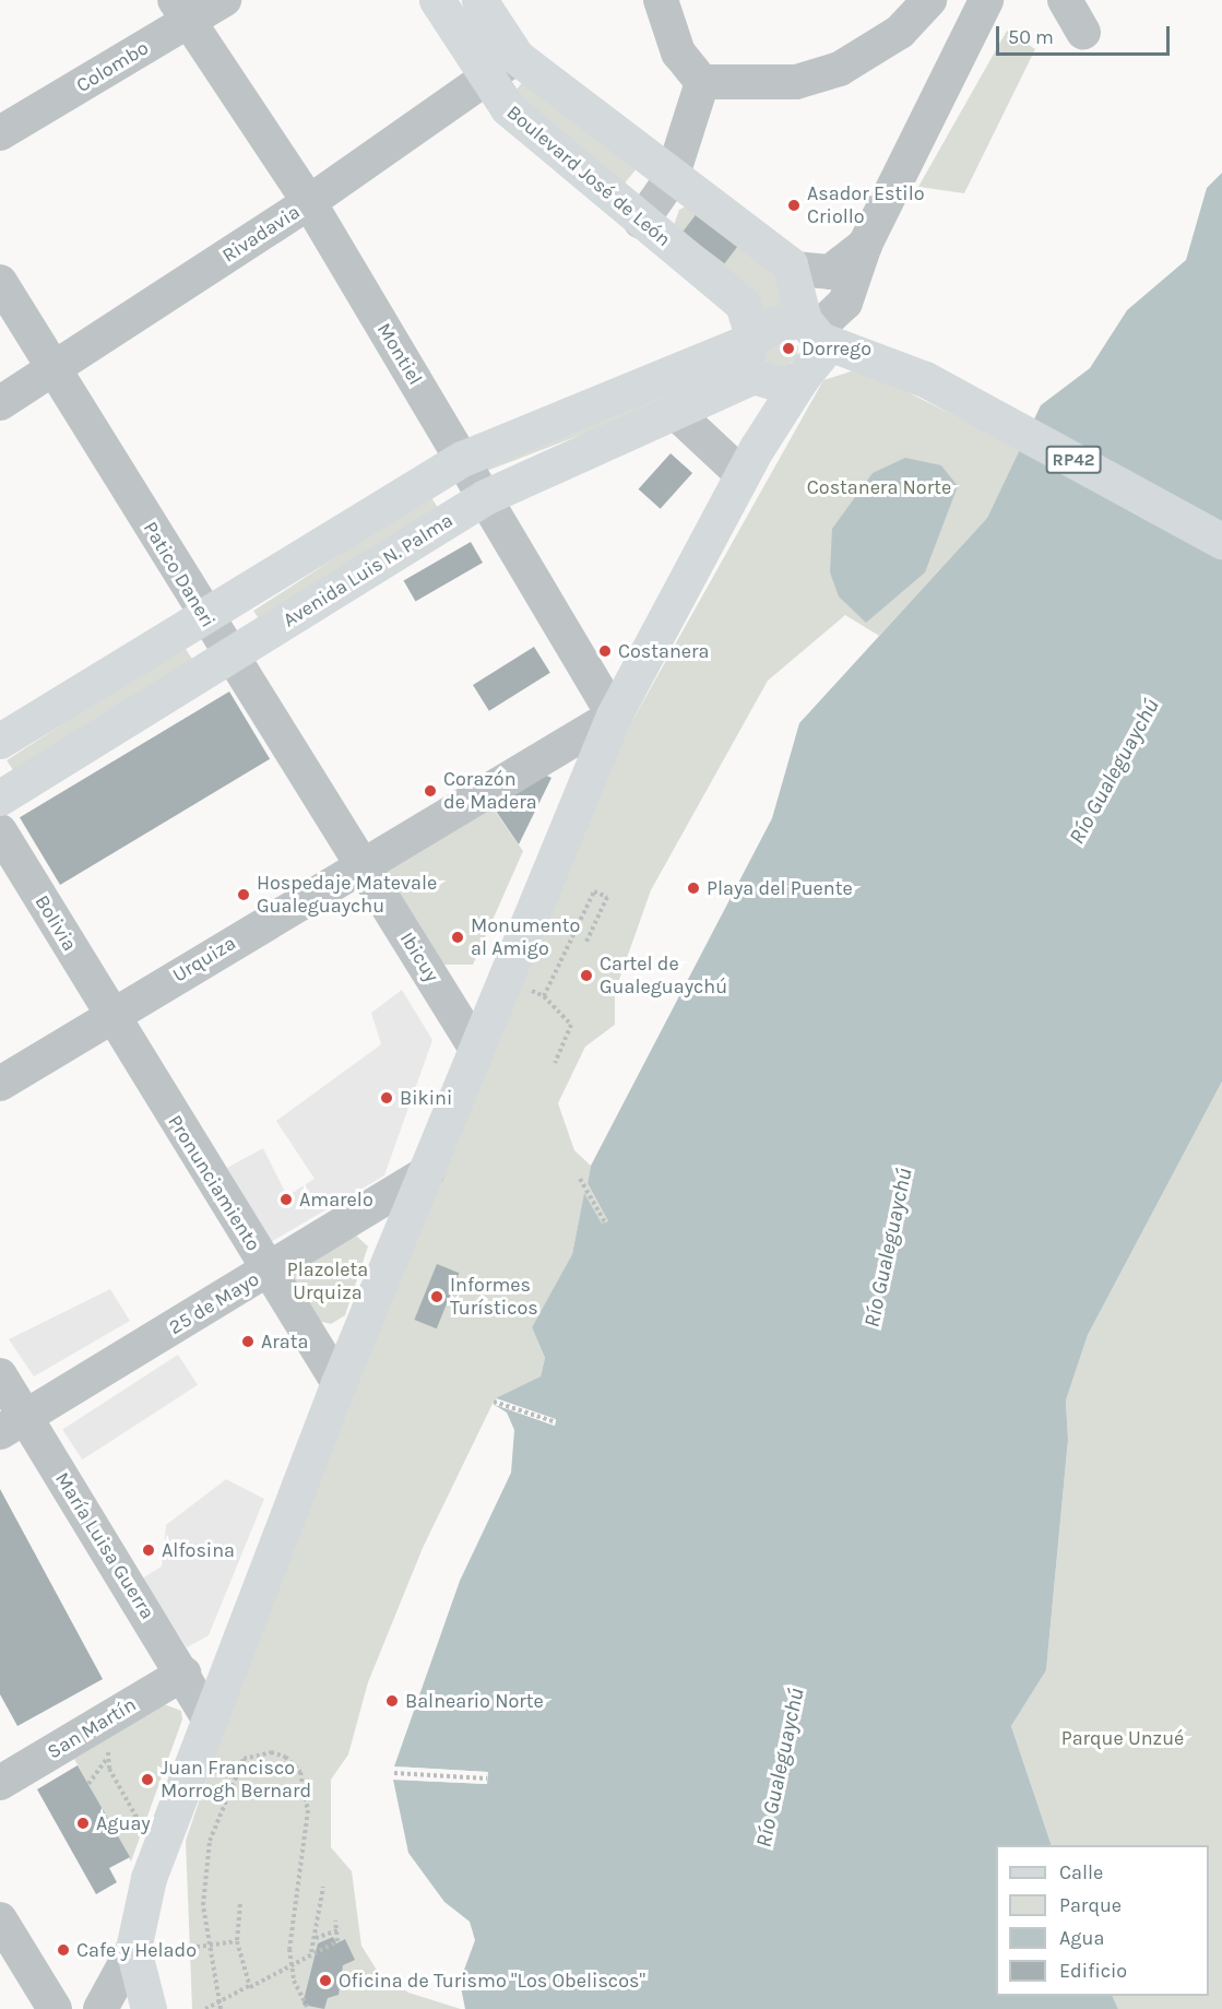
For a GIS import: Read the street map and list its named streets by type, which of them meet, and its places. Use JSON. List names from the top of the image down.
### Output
{
  "streets": {
    "main road": ["Boulevard José de León", "RP42", "Avenida Luis N. Palma"],
    "street": [
      "Colombo",
      "Rivadavia",
      "Montiel",
      "Patico Daneri",
      "Bolivia",
      "Ibicuy",
      "Urquiza",
      "Pronunciamiento",
      "25 de Mayo",
      "María Luisa Guerra",
      "San Martín"
    ]
  },
  "crossings": [
    ["Colombo", "Montiel"],
    ["Boulevard José de León", "Rivadavia"],
    ["Boulevard José de León", "RP42"],
    ["Boulevard José de León", "Avenida Luis N. Palma"],
    ["Rivadavia", "Montiel"],
    ["Rivadavia", "Patico Daneri"],
    ["Montiel", "Avenida Luis N. Palma"],
    ["Montiel", "Urquiza"],
    ["RP42", "Avenida Luis N. Palma"],
    ["Avenida Luis N. Palma", "Patico Daneri"],
    ["Patico Daneri", "Ibicuy"],
    ["Patico Daneri", "Urquiza"],
    ["Bolivia", "Urquiza"],
    ["Bolivia", "Pronunciamiento"],
    ["Ibicuy", "Urquiza"],
    ["Urquiza", "Pronunciamiento"],
    ["Pronunciamiento", "25 de Mayo"],
    ["25 de Mayo", "María Luisa Guerra"],
    ["María Luisa Guerra", "San Martín"]
  ],
  "water": ["Río Gualeguaychú"],
  "parks": ["Costanera Norte", "Plazoleta Urquiza", "Parque Unzué"],
  "places": [
    "Asador Estilo Criollo",
    "Dorrego",
    "Costanera",
    "Corazón de Madera",
    "Playa del Puente",
    "Hospedaje Matevale Gualeguaychu",
    "Monumento al Amigo",
    "Cartel de Gualeguaychú",
    "Bikini",
    "Amarelo",
    "Informes Turísticos",
    "Arata",
    "Alfosina",
    "Balneario Norte",
    "Juan Francisco Morrogh Bernard",
    "Aguay",
    "Cafe y Helado",
    "Oficina de Turismo \"Los Obeliscos\""
  ],
  "legend": [
    "Calle",
    "Parque",
    "Agua",
    "Edificio"
  ],
  "scale_bar": "50 m"
}
